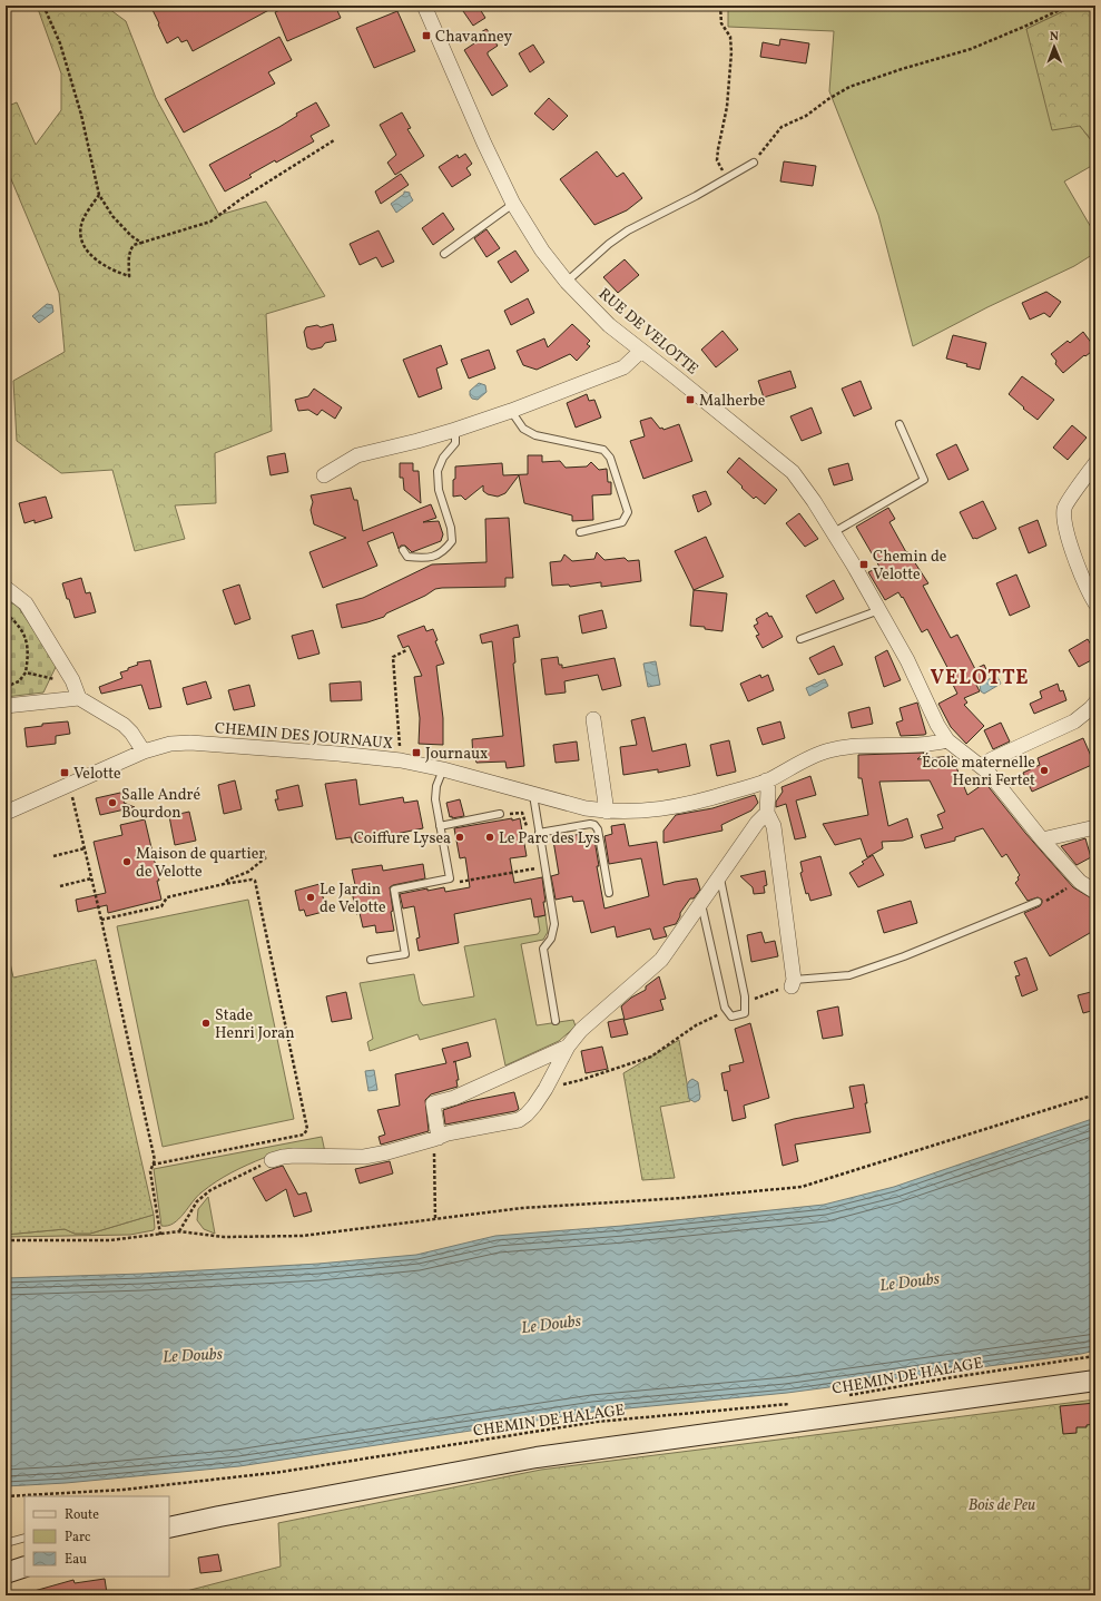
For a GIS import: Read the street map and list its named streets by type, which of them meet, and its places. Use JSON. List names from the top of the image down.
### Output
{
  "streets": {
    "street": ["RUE DE VELOTTE", "CHEMIN DES JOURNAUX"],
    "path": ["CHEMIN DE HALAGE"]
  },
  "crossings": [
    ["RUE DE VELOTTE", "CHEMIN DES JOURNAUX"]
  ],
  "districts": ["VELOTTE"],
  "water": ["Le Doubs"],
  "parks": ["Bois de Peu"],
  "places": {
    "transit": [
      "Chavanney",
      "Malherbe",
      "Chemin de Velotte",
      "Journaux",
      "Velotte"
    ],
    "other": [
      "École maternelle Henri Fertet",
      "Salle André Bourdon",
      "Coiffure Lysea",
      "Le Parc des Lys",
      "Maison de quartier de Velotte",
      "Le Jardin de Velotte",
      "Stade Henri Joran"
    ]
  },
  "legend": ["Route", "Parc", "Eau"],
  "north": "top"
}
